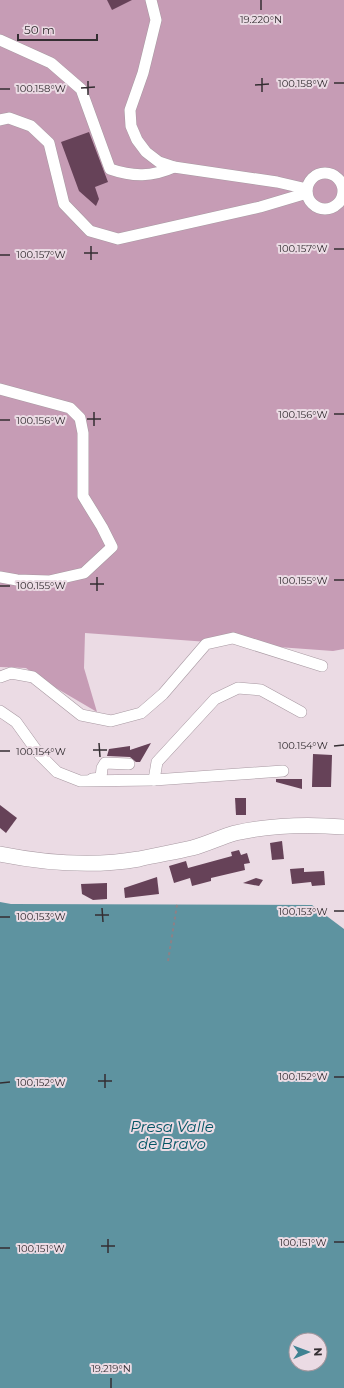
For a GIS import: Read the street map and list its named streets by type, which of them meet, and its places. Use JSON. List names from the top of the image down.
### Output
{
  "water": ["Presa Valle de Bravo"],
  "scale_bar": "50 m",
  "north": "right",
  "coordinates": [
    "19.220°N",
    "100.158°W",
    "100.157°W",
    "100.156°W",
    "100.155°W",
    "100.154°W",
    "100.153°W",
    "100.152°W",
    "100.151°W",
    "19.219°N"
  ]
}
